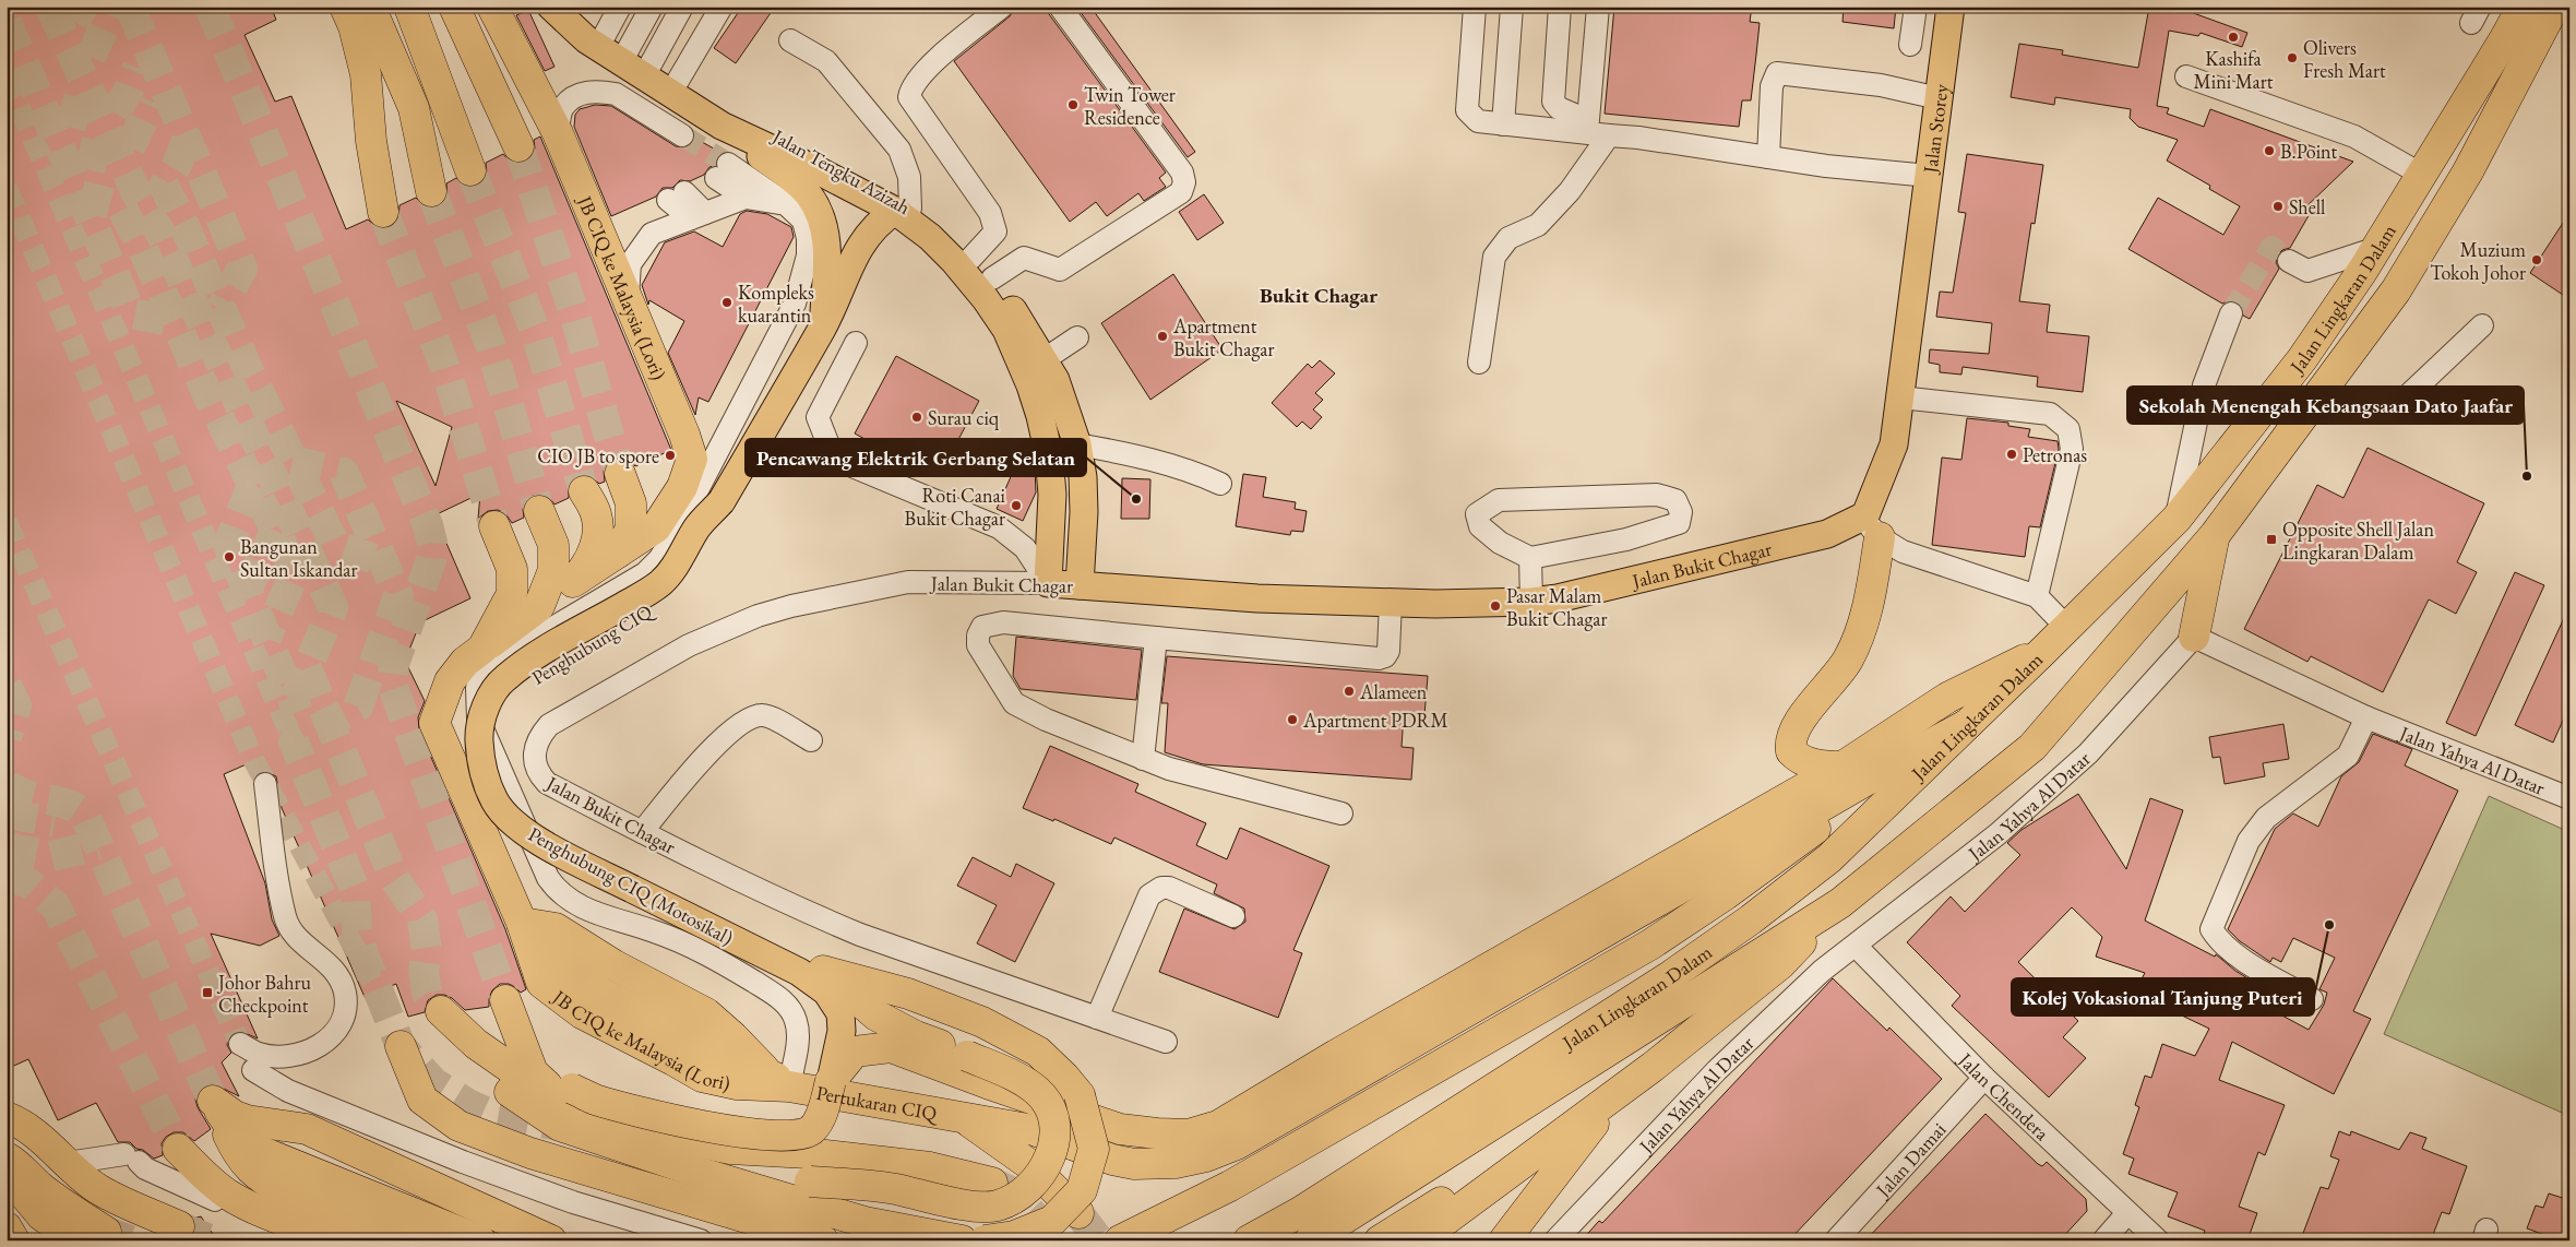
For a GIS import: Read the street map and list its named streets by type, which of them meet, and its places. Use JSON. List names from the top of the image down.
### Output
{
  "streets": {
    "highway": ["JB CIQ ke Malaysia (Lori)", "Jalan Lingkaran Dalam", "Pertukaran CIQ"],
    "main road": [
      "Jalan Storey",
      "Jalan Tengku Azizah",
      "Jalan Bukit Chagar",
      "Penghubung CIQ",
      "Penghubung CIQ (Motosikal)"
    ],
    "street": ["Jalan Yahya Al Datar", "Jalan Chendera", "Jalan Damai"]
  },
  "crossings": [
    ["Jalan Tengku Azizah", "Jalan Bukit Chagar"],
    ["JB CIQ ke Malaysia (Lori)", "Pertukaran CIQ"],
    ["Penghubung CIQ", "Penghubung CIQ (Motosikal)"],
    ["Jalan Yahya Al Datar", "Jalan Chendera"],
    ["Jalan Chendera", "Jalan Damai"]
  ],
  "districts": ["Bukit Chagar"],
  "places": {
    "other": [
      "Kashifa Mini Mart",
      "Olivers Fresh Mart",
      "Twin Tower Residence",
      "B.Point",
      "Shell",
      "Muzium Tokoh Johor",
      "Kompleks kuarantin",
      "Apartment Bukit Chagar",
      "Surau ciq",
      "Petronas",
      "CIO JB to spore",
      "Sekolah Menengah Kebangsaan Dato Jaafar",
      "Pencawang Elektrik Gerbang Selatan",
      "Roti Canai Bukit Chagar",
      "Bangunan Sultan Iskandar",
      "Pasar Malam Bukit Chagar",
      "Alameen",
      "Apartment PDRM",
      "Kolej Vokasional Tanjung Puteri"
    ],
    "transit": ["Opposite Shell Jalan Lingkaran Dalam", "Johor Bahru Checkpoint"]
  }
}
